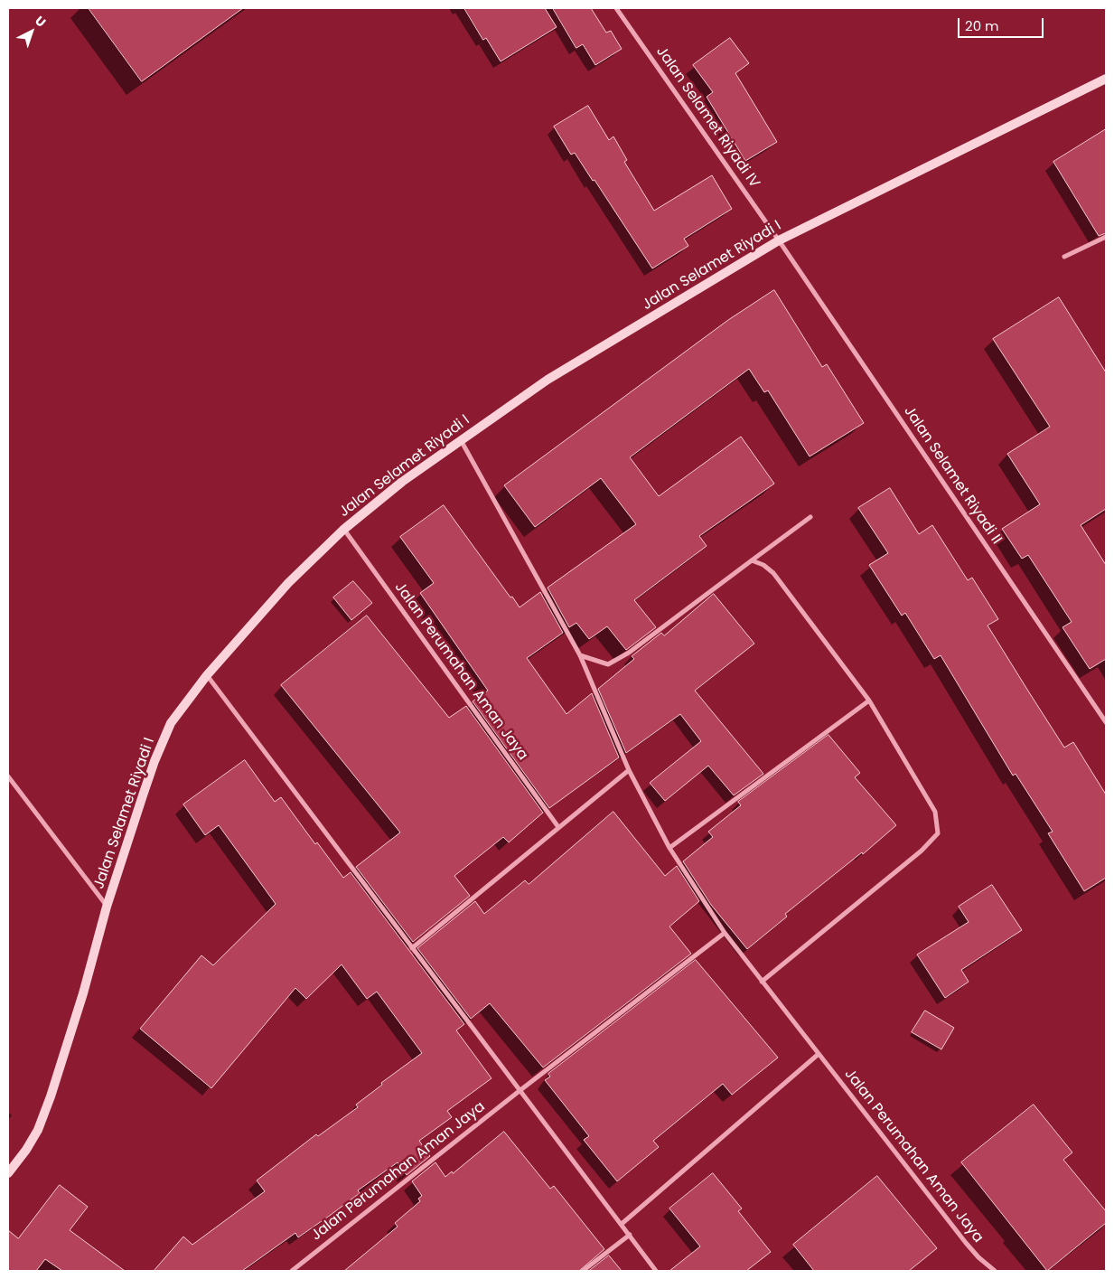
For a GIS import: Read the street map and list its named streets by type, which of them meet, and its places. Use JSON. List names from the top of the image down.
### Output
{
  "streets": {
    "main road": ["Jalan Selamet Riyadi I"],
    "street": ["Jalan Selamet Riyadi IV", "Jalan Selamet Riyadi II", "Jalan Perumahan Aman Jaya"]
  },
  "crossings": [
    ["Jalan Selamet Riyadi IV", "Jalan Selamet Riyadi I"],
    ["Jalan Selamet Riyadi IV", "Jalan Selamet Riyadi II"],
    ["Jalan Selamet Riyadi I", "Jalan Selamet Riyadi II"],
    ["Jalan Selamet Riyadi I", "Jalan Perumahan Aman Jaya"]
  ],
  "scale_bar": "20 m",
  "north": "top right"
}
